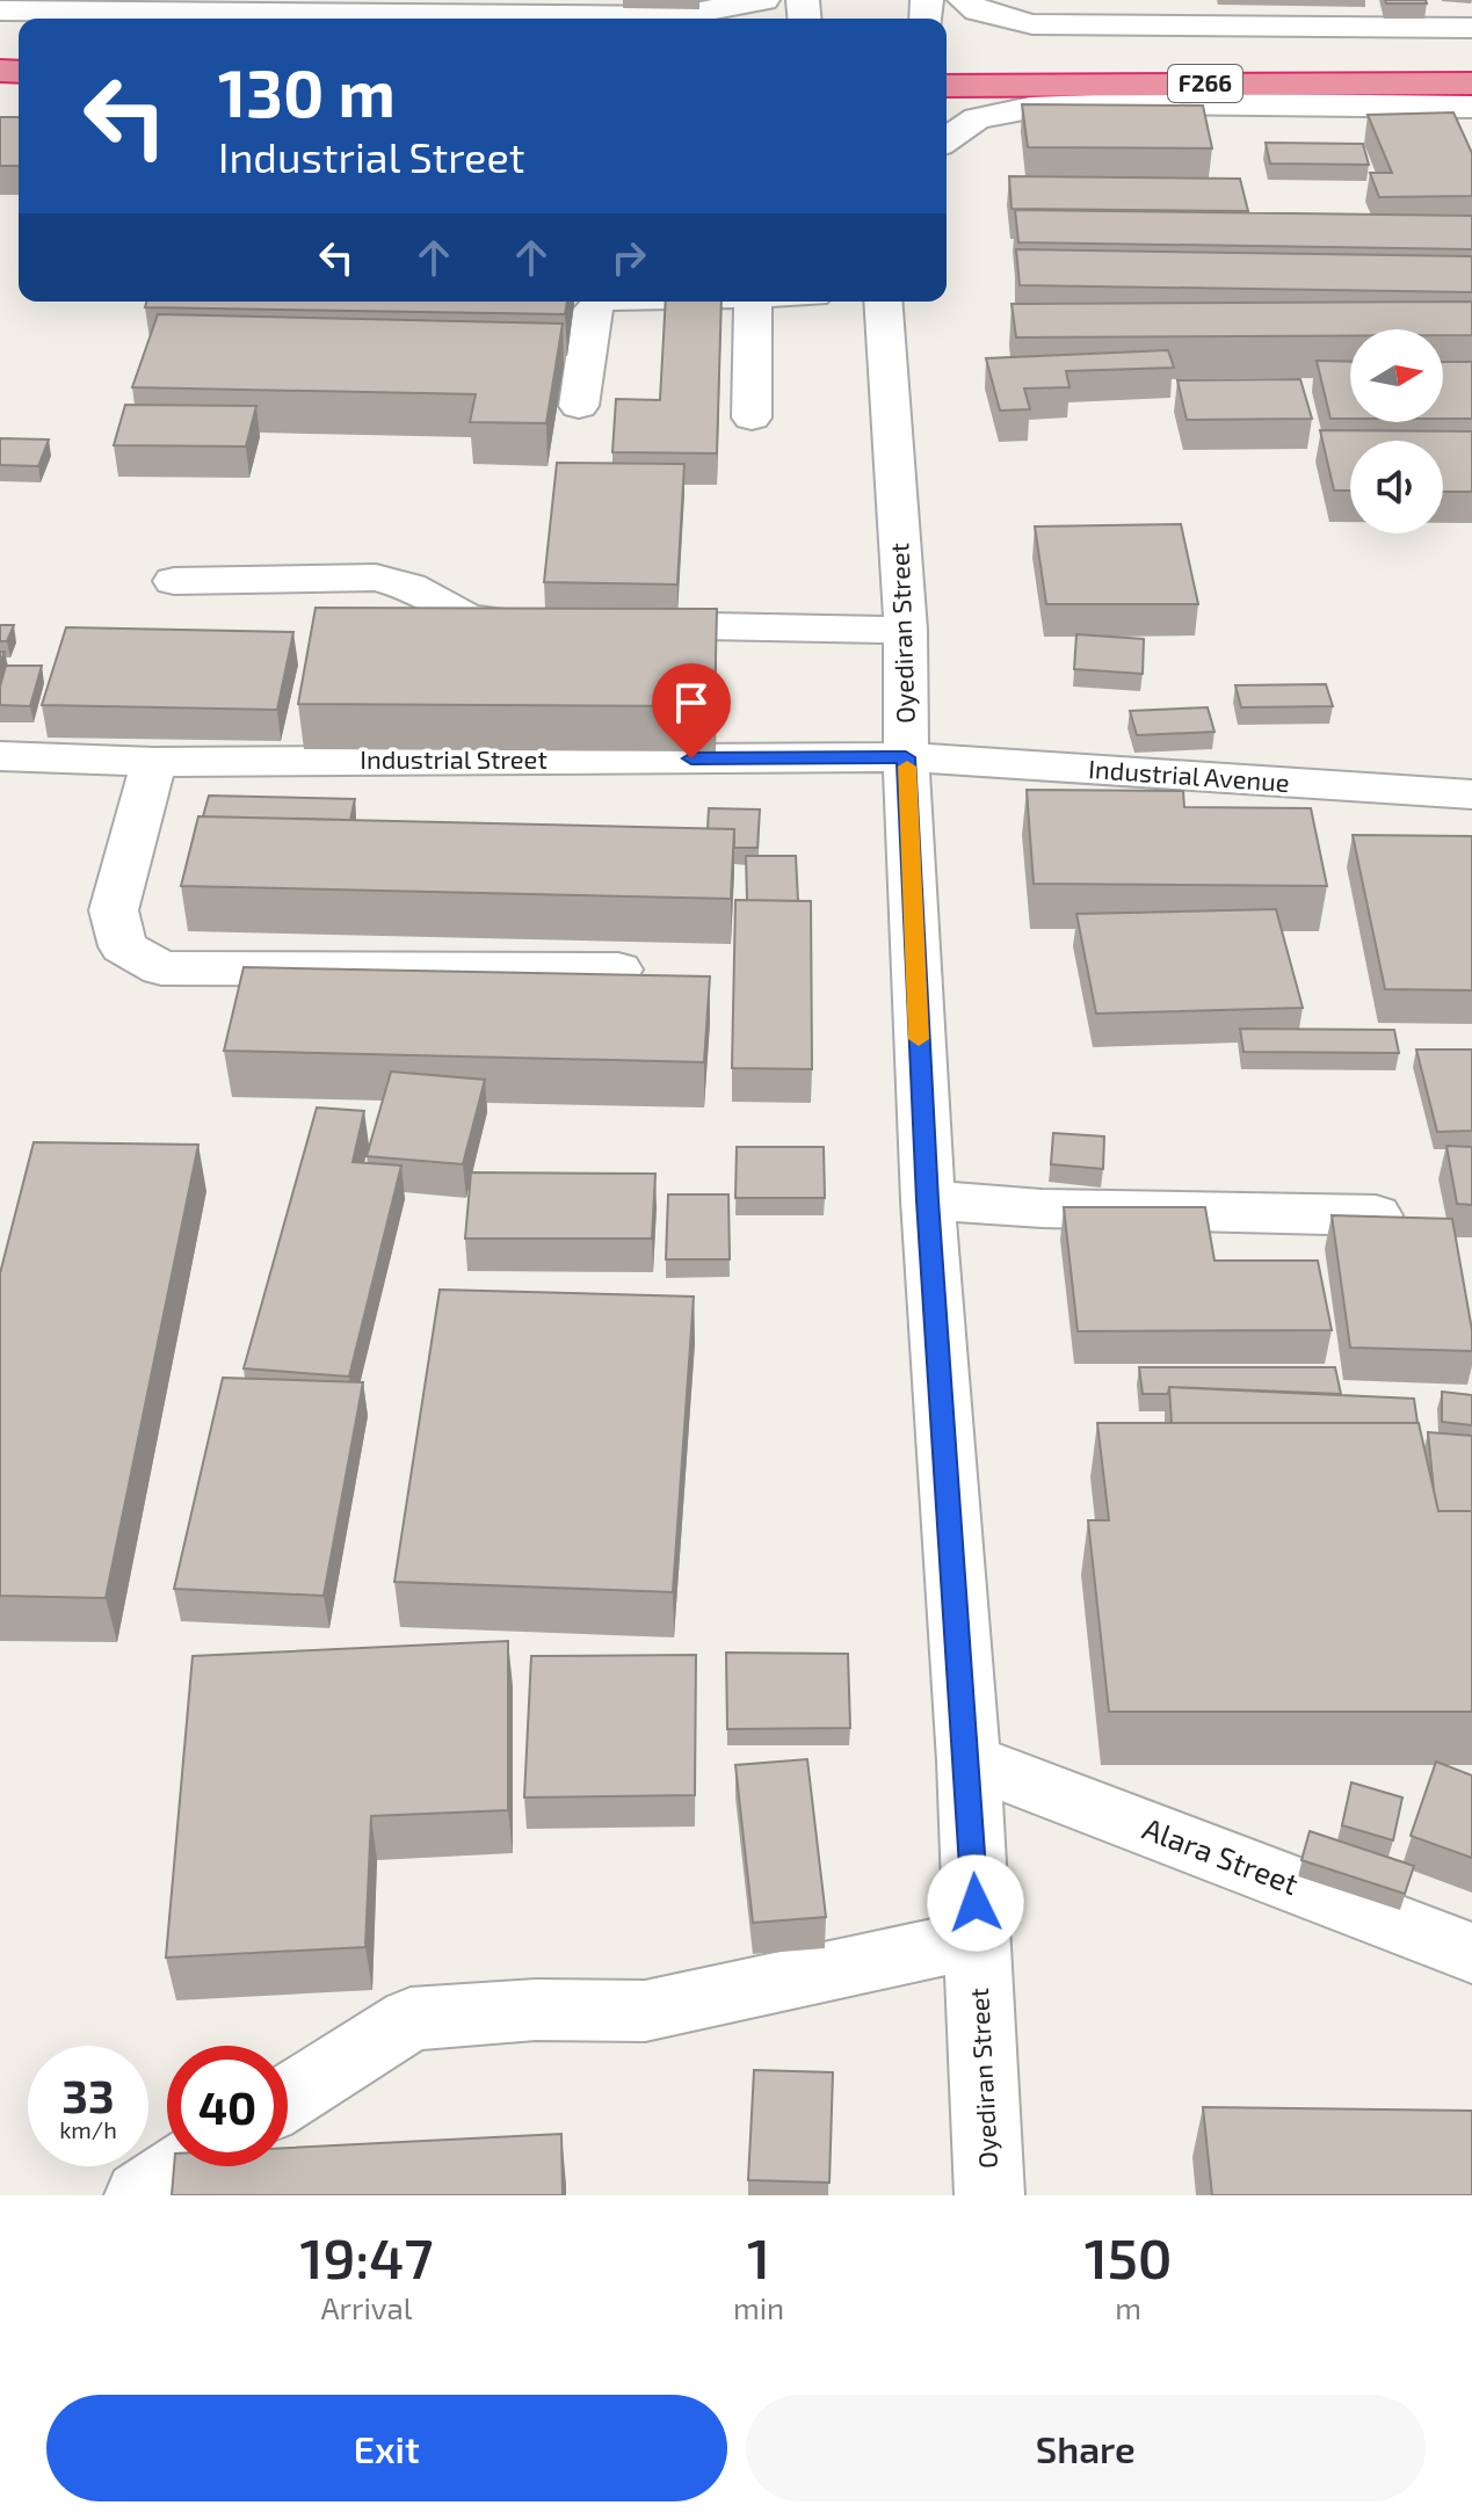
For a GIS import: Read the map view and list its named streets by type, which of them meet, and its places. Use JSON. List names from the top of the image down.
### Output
{
  "streets": {
    "highway": ["F266"],
    "street": [
      "Oyediran Street",
      "Industrial Street",
      "Industrial Avenue",
      "Alara Street"
    ]
  },
  "crossings": [
    ["Oyediran Street", "Industrial Street"],
    ["Oyediran Street", "Industrial Avenue"],
    ["Oyediran Street", "Alara Street"],
    ["Industrial Street", "Industrial Avenue"]
  ],
  "north": "right",
  "page": {
    "turn": ["130 m", "Industrial Street"],
    "speed": "33 km/h",
    "limit": "40",
    "eta": [
      "19:47",
      "Arrival",
      "1",
      "min",
      "150",
      "m"
    ],
    "buttons": ["Exit", "Share"]
  }
}
